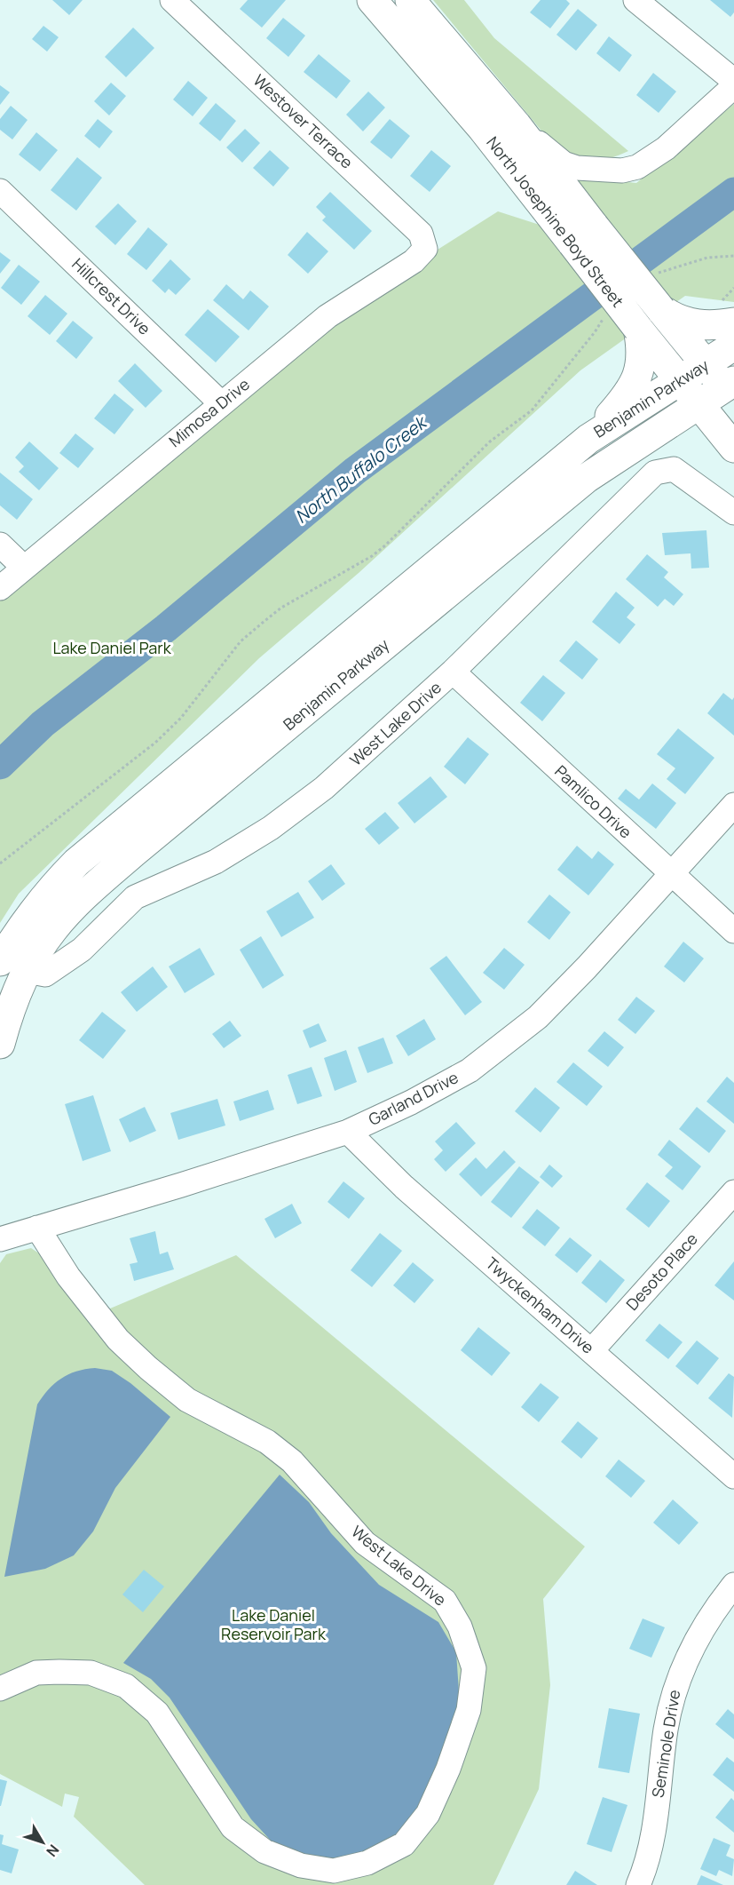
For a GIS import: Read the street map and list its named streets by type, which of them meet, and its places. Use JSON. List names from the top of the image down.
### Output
{
  "streets": {
    "main road": ["North Josephine Boyd Street", "Benjamin Parkway"],
    "street": [
      "Westover Terrace",
      "Hillcrest Drive",
      "Mimosa Drive",
      "West Lake Drive",
      "Pamlico Drive",
      "Garland Drive",
      "Desoto Place",
      "Twyckenham Drive",
      "Seminole Drive"
    ]
  },
  "crossings": [
    ["Westover Terrace", "Mimosa Drive"],
    ["North Josephine Boyd Street", "Benjamin Parkway"],
    ["Hillcrest Drive", "Mimosa Drive"],
    ["Benjamin Parkway", "West Lake Drive"],
    ["West Lake Drive", "Pamlico Drive"],
    ["West Lake Drive", "Garland Drive"],
    ["Pamlico Drive", "Garland Drive"],
    ["Garland Drive", "Twyckenham Drive"],
    ["Desoto Place", "Twyckenham Drive"]
  ],
  "water": ["North Buffalo Creek"],
  "parks": ["Lake Daniel Park", "Lake Daniel Reservoir Park"],
  "north": "bottom right"
}
